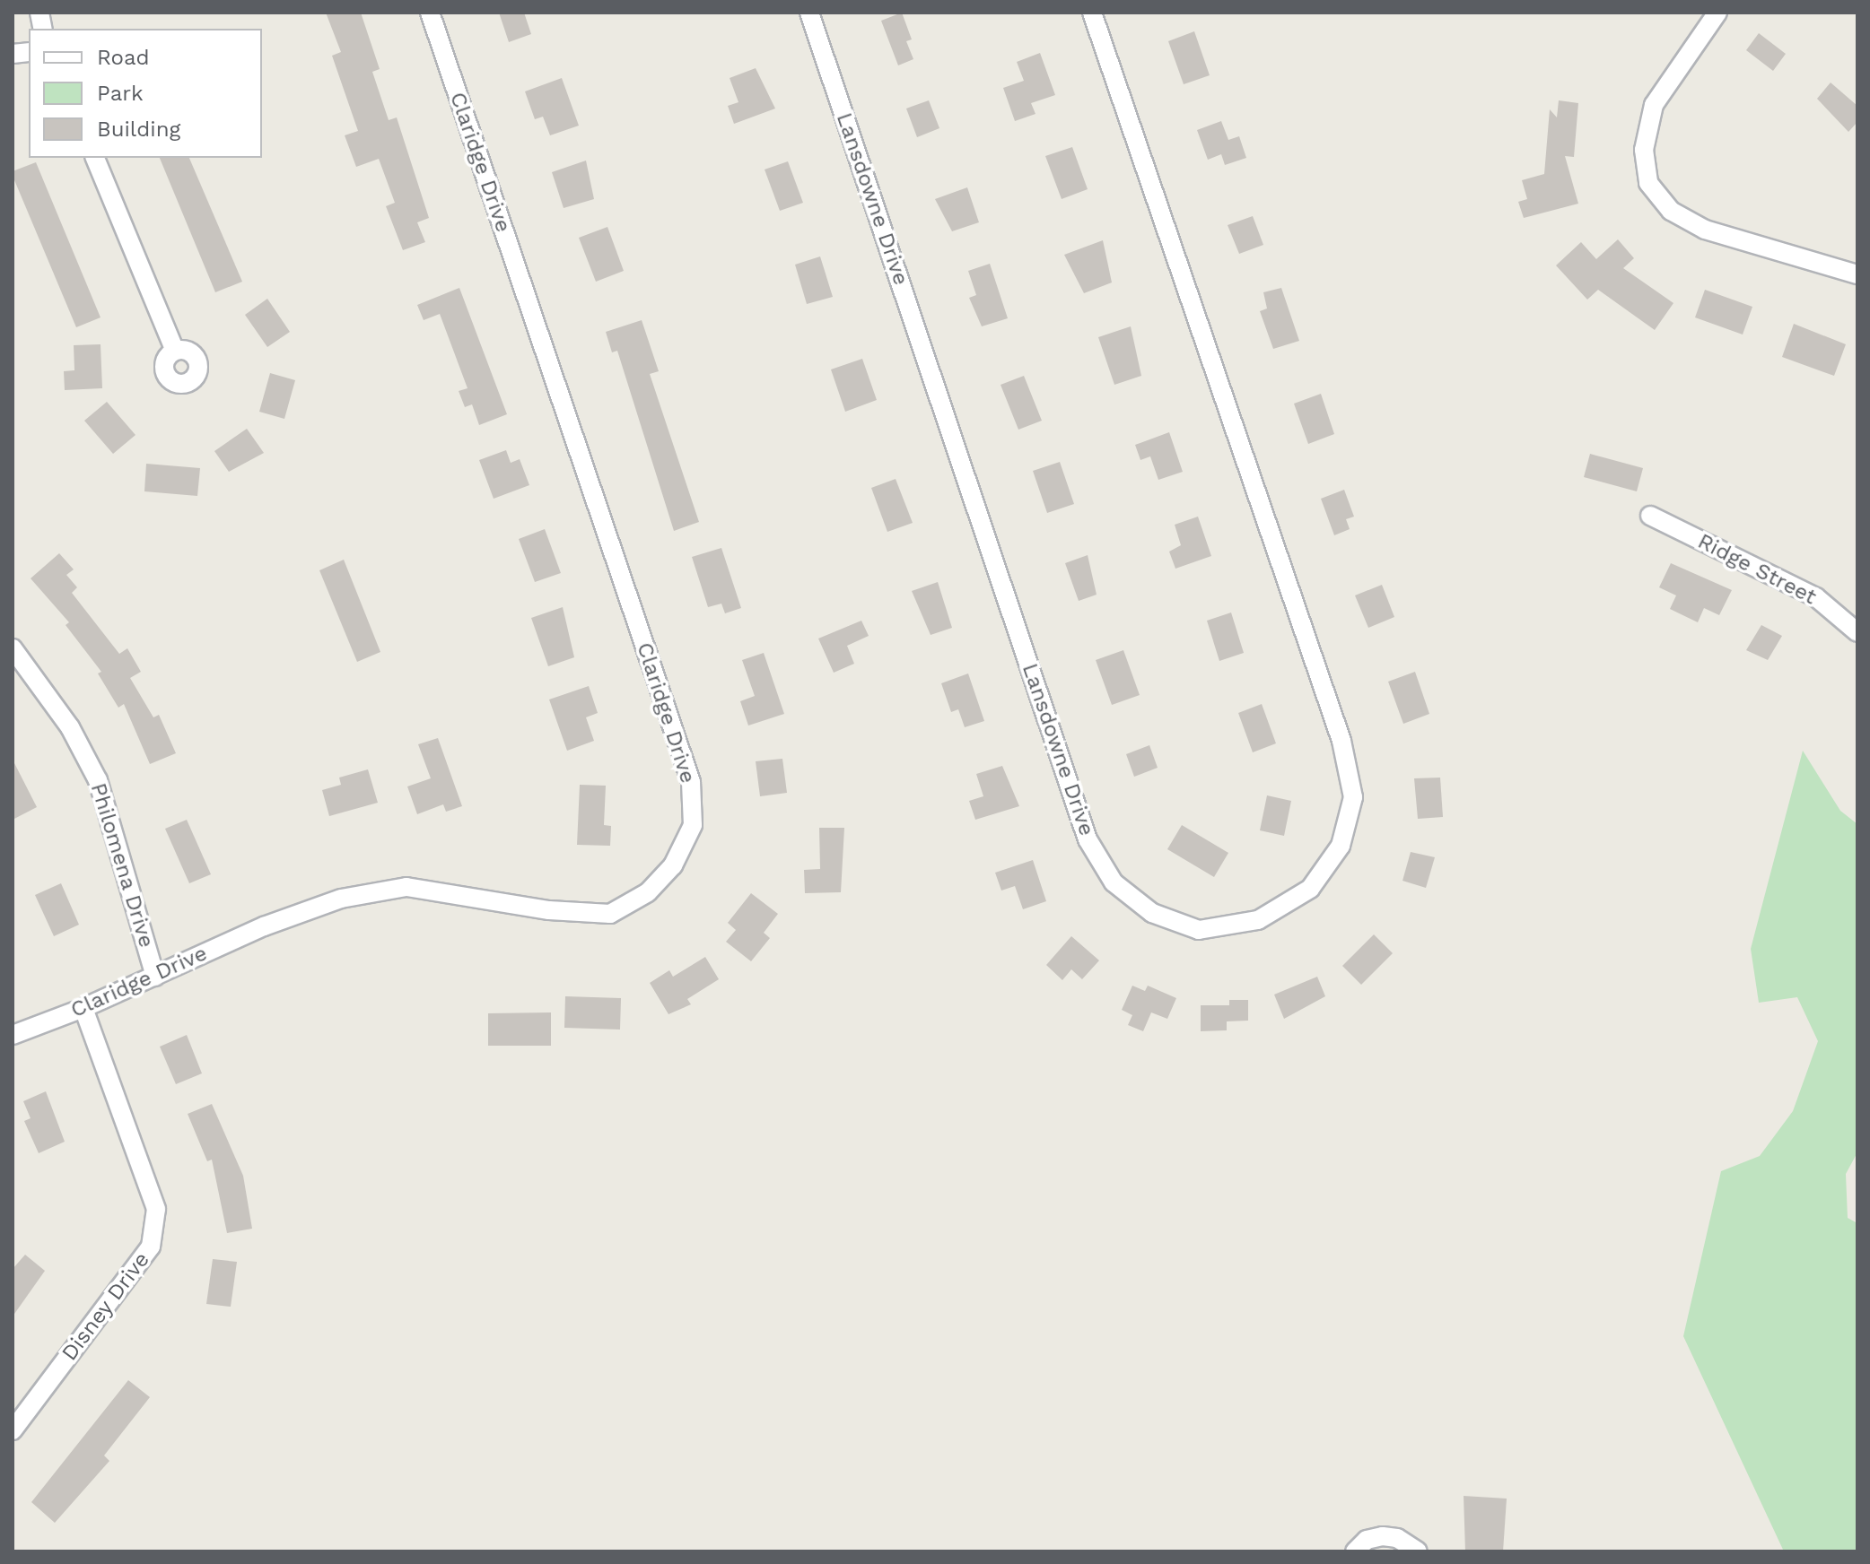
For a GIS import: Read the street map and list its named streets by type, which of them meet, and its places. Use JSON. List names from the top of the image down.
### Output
{
  "streets": {
    "street": [
      "Claridge Drive",
      "Lansdowne Drive",
      "Ridge Street",
      "Philomena Drive",
      "Disney Drive"
    ]
  },
  "crossings": [
    ["Claridge Drive", "Philomena Drive"],
    ["Claridge Drive", "Disney Drive"]
  ],
  "legend": ["Road", "Park", "Building"]
}
